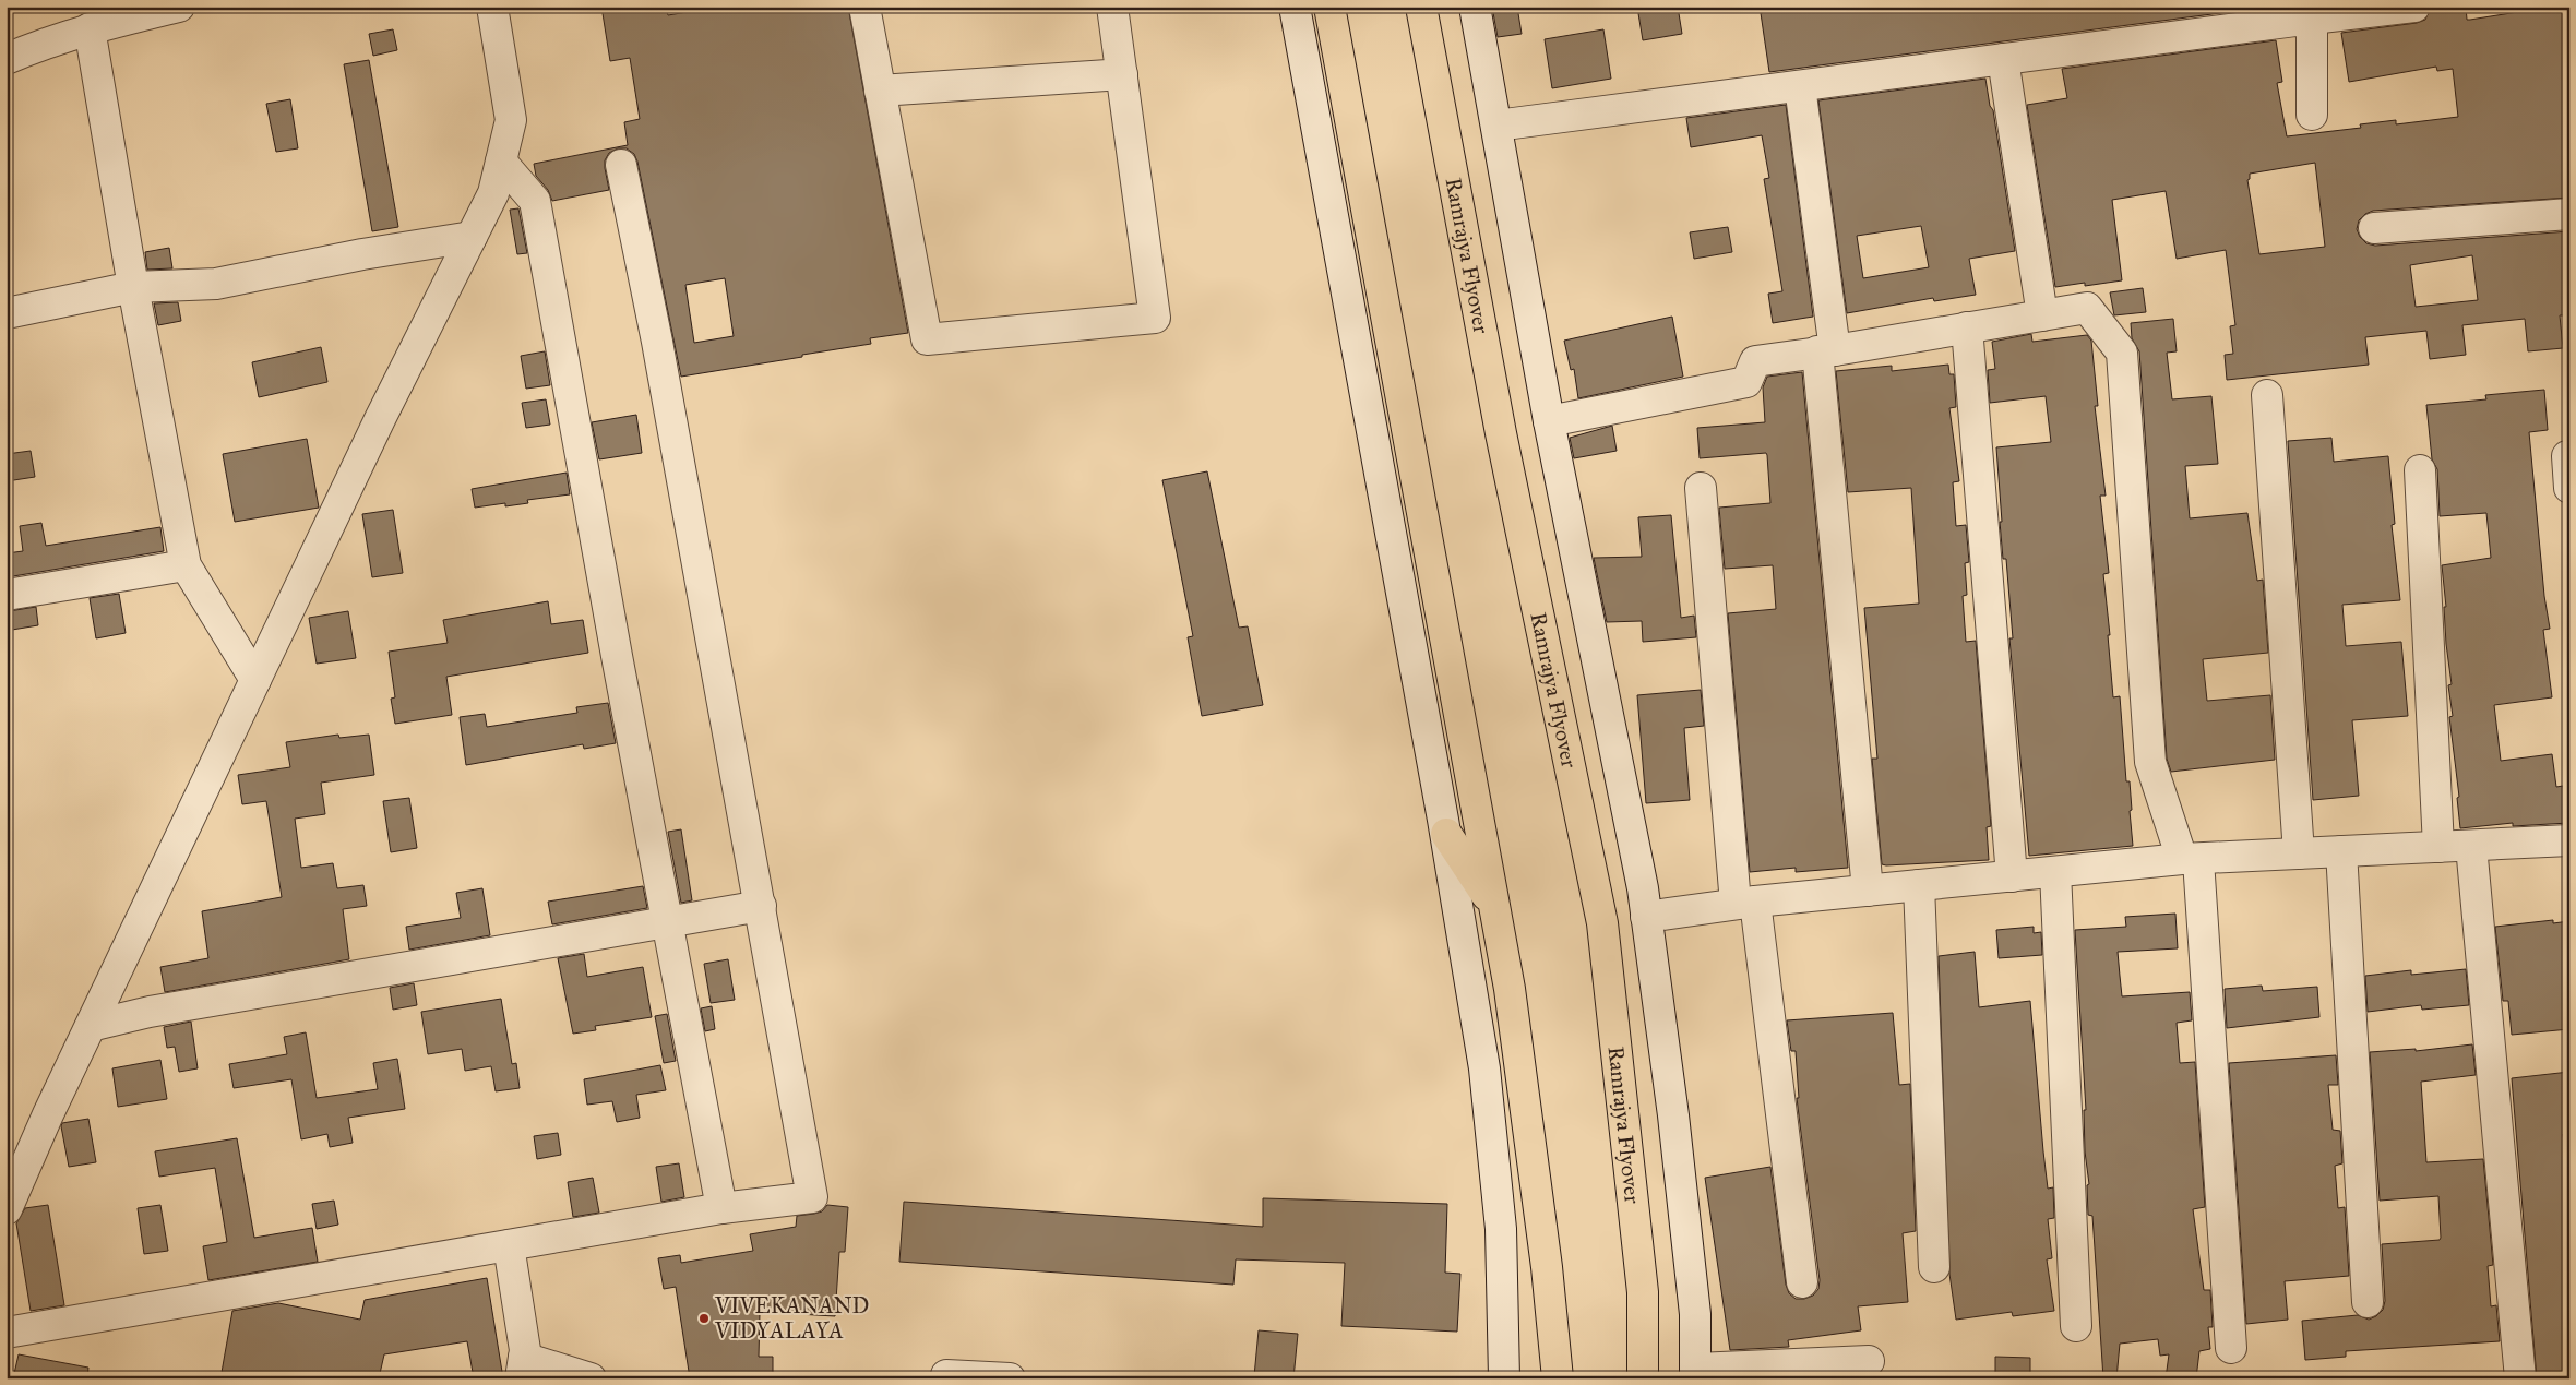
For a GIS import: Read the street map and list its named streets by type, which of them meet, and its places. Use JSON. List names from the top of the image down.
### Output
{
  "streets": {
    "main road": ["Ramrajya Flyover"]
  },
  "places": ["VIVEKANAND VIDYALAYA"]
}
